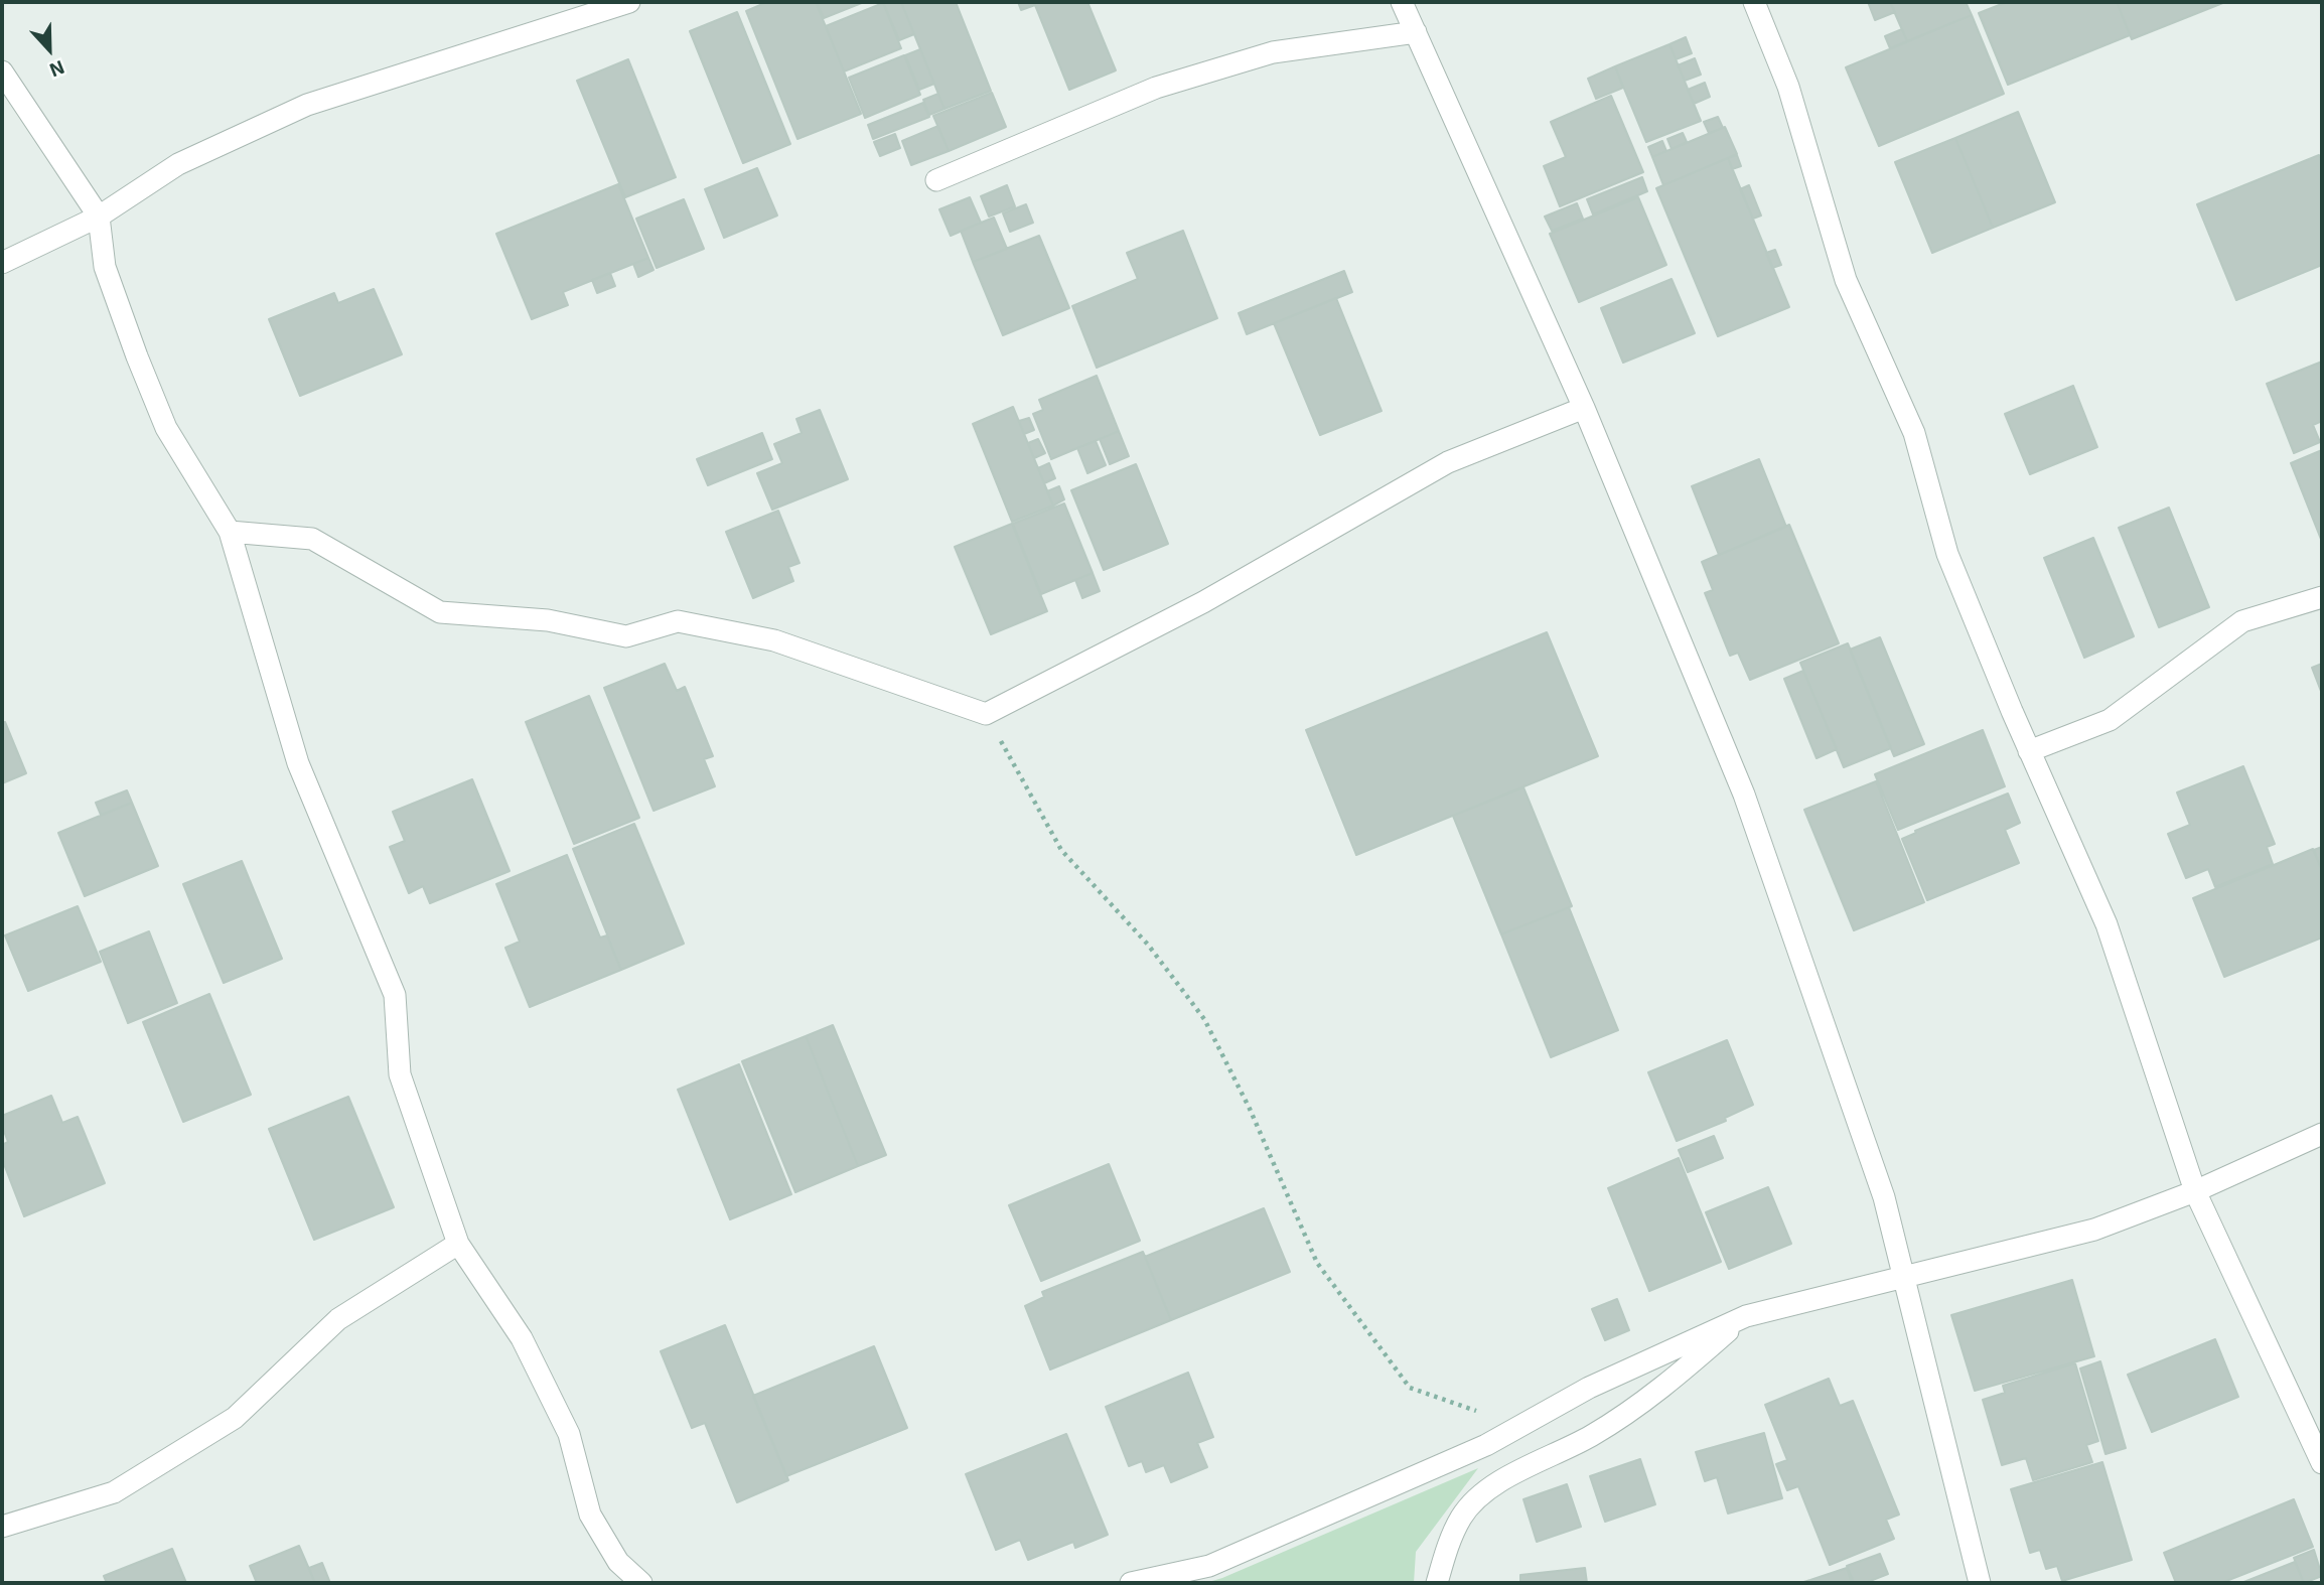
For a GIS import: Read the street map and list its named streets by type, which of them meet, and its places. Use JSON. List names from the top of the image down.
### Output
{
  "north": "bottom"
}
